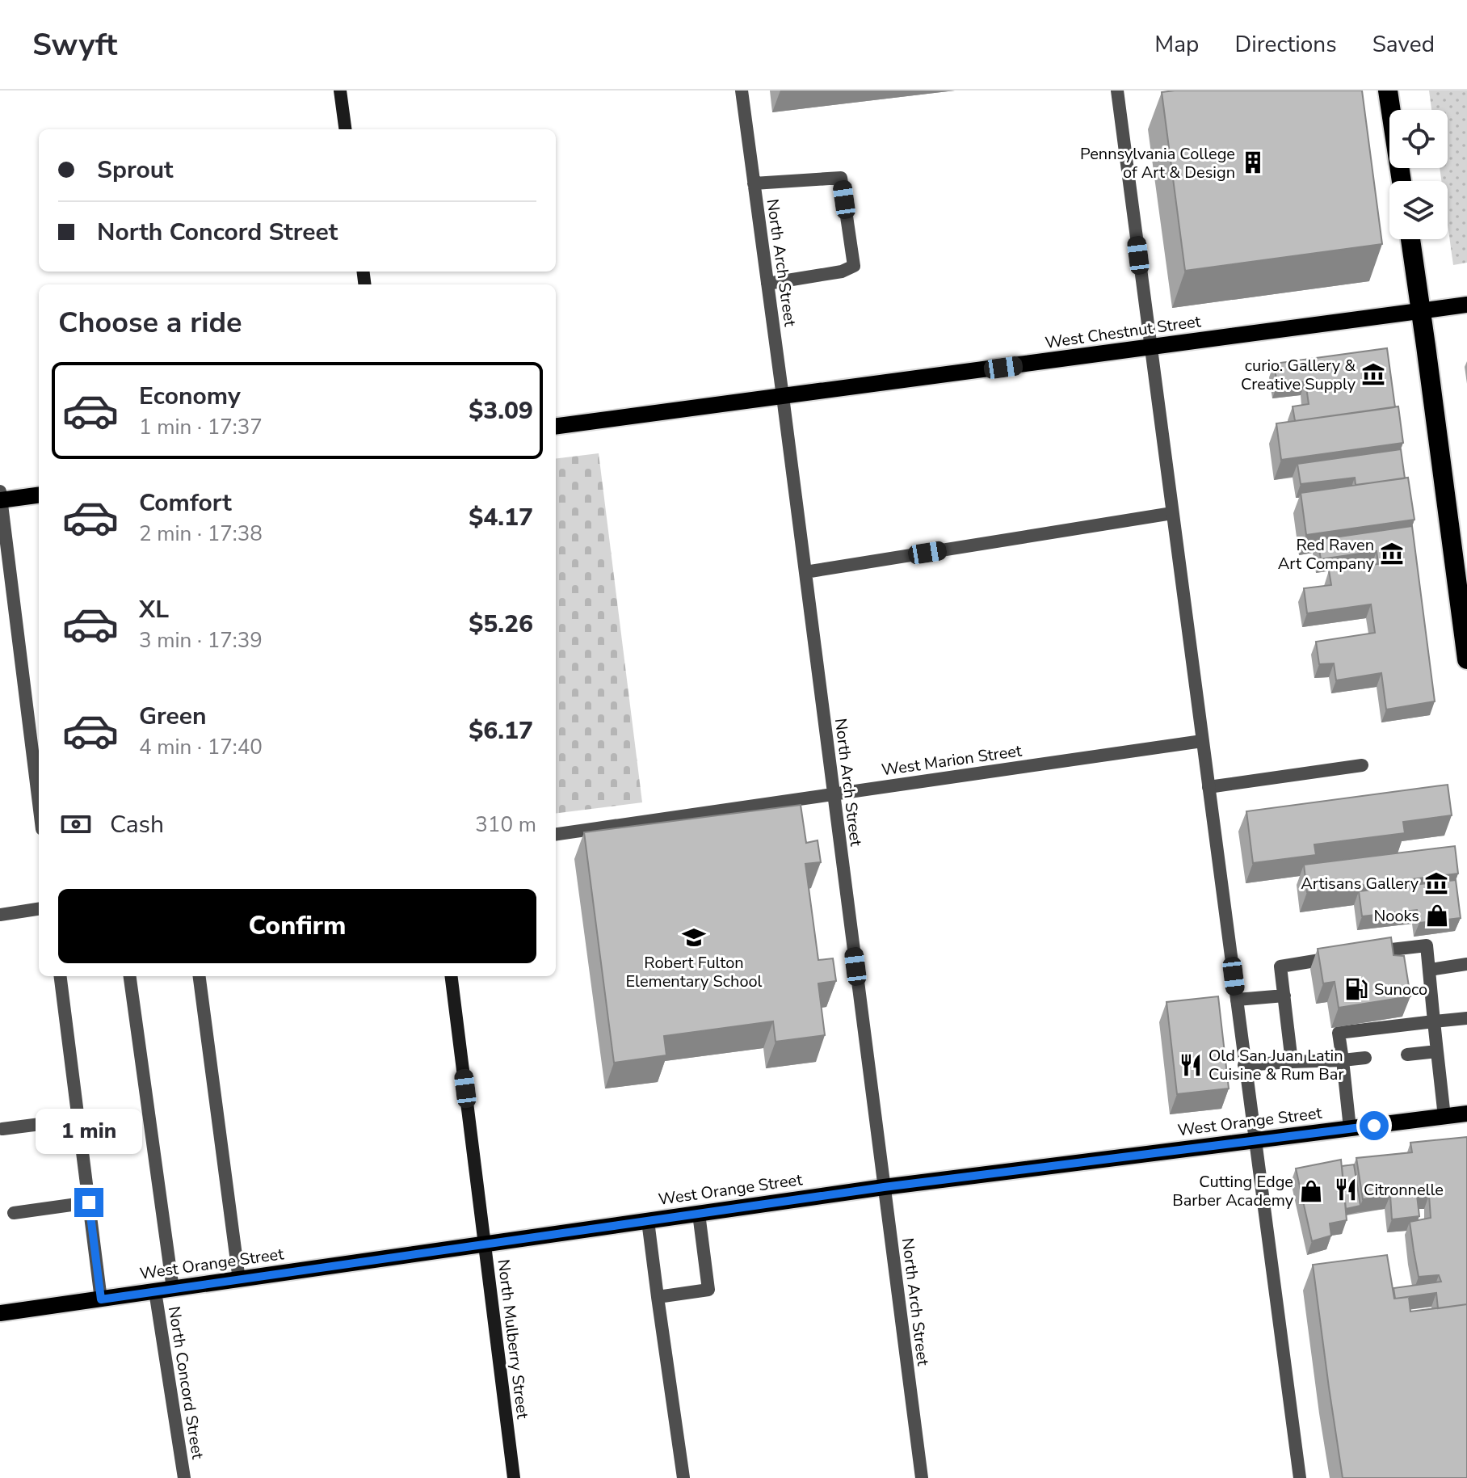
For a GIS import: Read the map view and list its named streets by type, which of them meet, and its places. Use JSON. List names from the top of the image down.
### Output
{
  "streets": {
    "main road": ["West Chestnut Street", "West Orange Street"],
    "street": [
      "North Arch Street",
      "West Marion Street",
      "North Mulberry Street",
      "North Concord Street"
    ]
  },
  "crossings": [
    ["North Arch Street", "West Chestnut Street"],
    ["North Arch Street", "West Marion Street"],
    ["North Arch Street", "West Orange Street"],
    ["West Orange Street", "North Mulberry Street"],
    ["West Orange Street", "North Concord Street"]
  ],
  "places": {
    "building": ["Pennsylvania College of Art & Design"],
    "museum": ["curio. Gallery & Creative Supply", "Red Raven Art Company", "Artisans Gallery"],
    "shop": ["Nooks", "Cutting Edge Barber Academy"],
    "school or university": ["Robert Fulton Elementary School"],
    "fuel station": ["Sunoco"],
    "restaurant": ["Old San Juan Latin Cuisine & Rum Bar", "Citronnelle"]
  },
  "page": {
    "header": "Swyft",
    "nav": ["Map", "Directions", "Saved"],
    "banner": ["Sprout", "North Concord Street"],
    "heading": "Choose a ride",
    "list": [
      {
        "name": "Economy",
        "note": "1 min · 17:37",
        "value": "$3.09"
      },
      {
        "name": "Comfort",
        "note": "2 min · 17:38",
        "value": "$4.17"
      },
      {
        "name": "XL",
        "note": "3 min · 17:39",
        "value": "$5.26"
      },
      {
        "name": "Green",
        "note": "4 min · 17:40",
        "value": "$6.17"
      }
    ],
    "pay": ["Cash", "310 m"],
    "buttons": "Confirm",
    "bubble": "1 min"
  }
}
